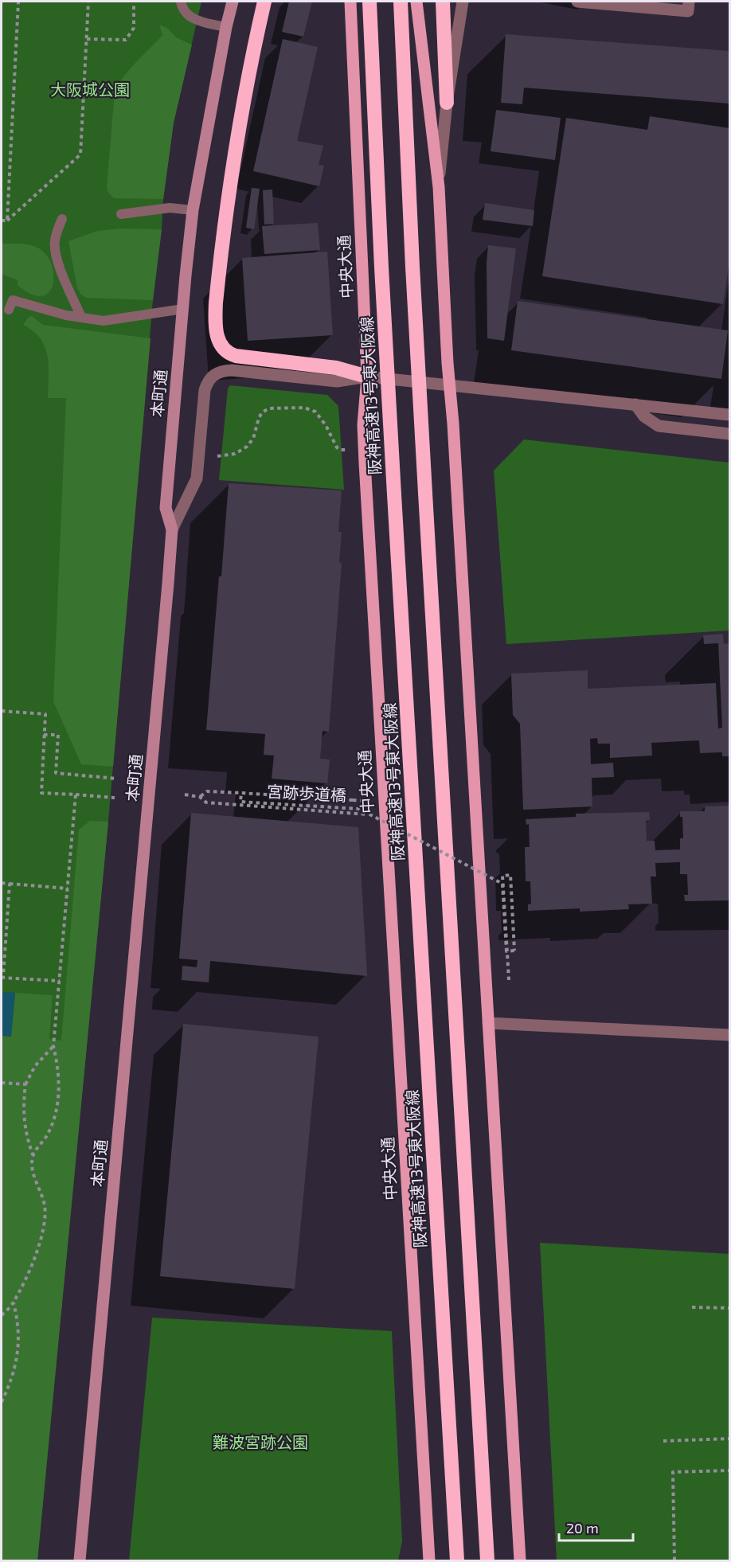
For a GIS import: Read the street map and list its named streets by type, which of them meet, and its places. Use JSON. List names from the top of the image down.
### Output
{
  "streets": {
    "highway": ["阪神高速13号東大阪線"],
    "main road": ["中央大通"],
    "street": ["本町通"],
    "path": ["宮跡歩道橋"]
  },
  "parks": ["大阪城公園", "難波宮跡公園"],
  "scale_bar": "20 m"
}
